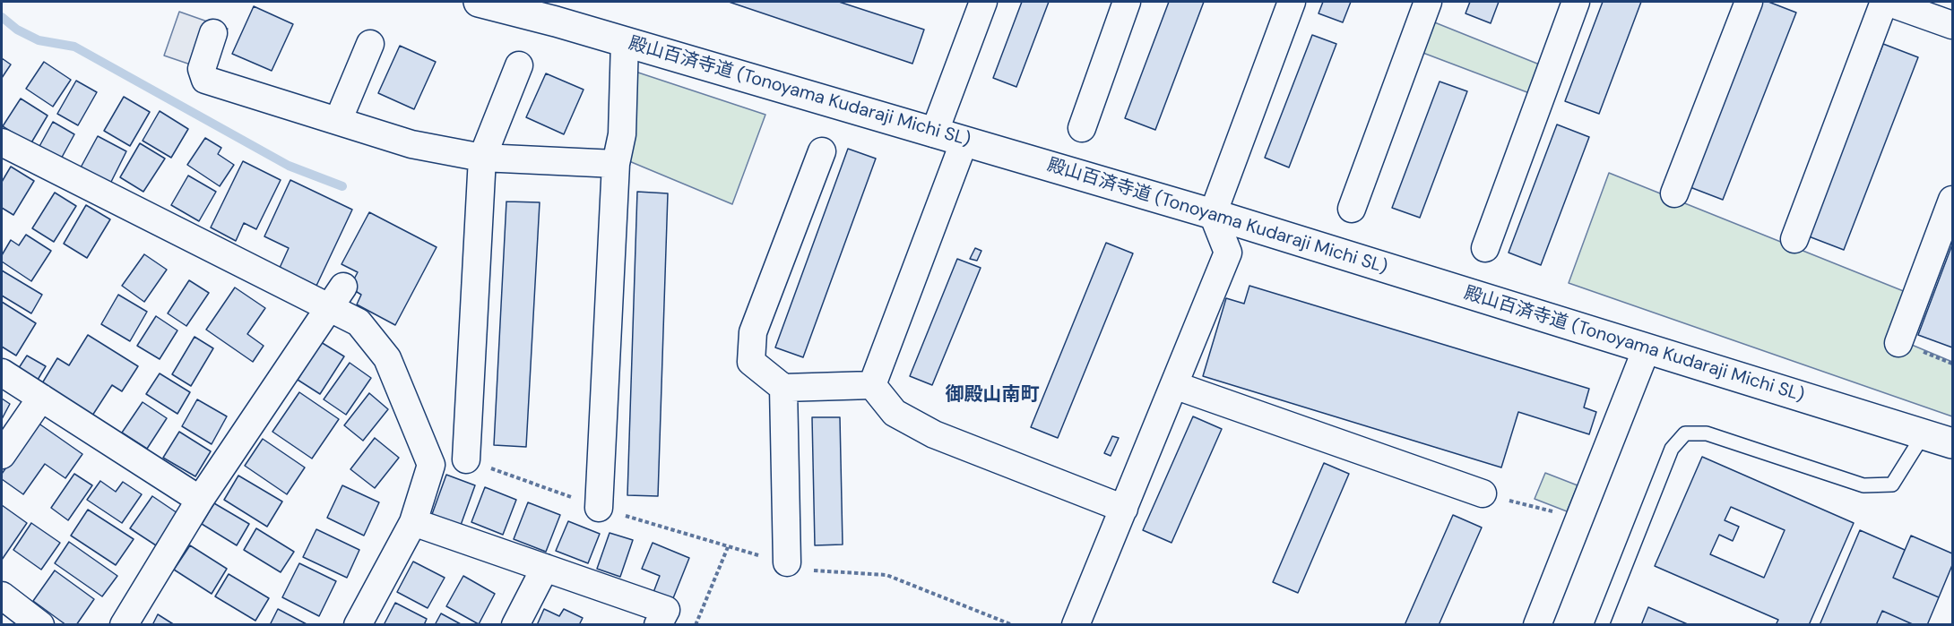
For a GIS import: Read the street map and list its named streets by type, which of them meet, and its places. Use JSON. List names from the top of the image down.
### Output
{
  "streets": {
    "street": ["殿山百済寺道 (Tonoyama Kudaraji Michi SL)"]
  },
  "districts": ["御殿山南町"]
}
